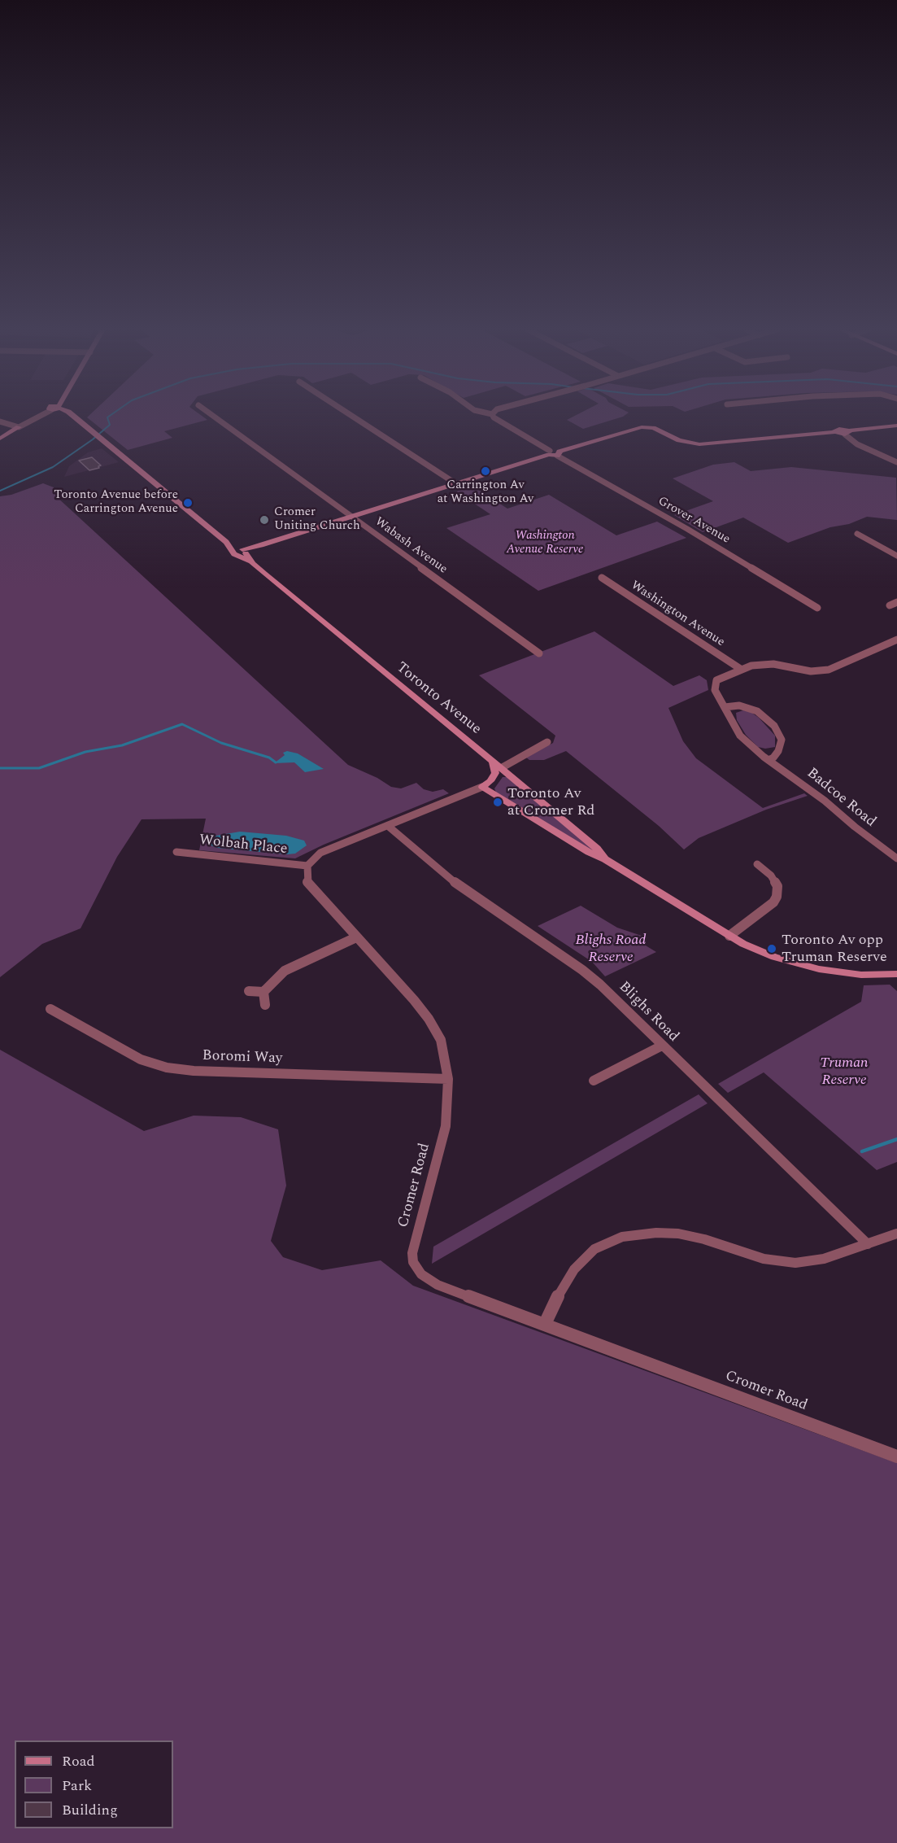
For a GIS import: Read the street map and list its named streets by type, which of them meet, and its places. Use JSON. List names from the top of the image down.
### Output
{
  "streets": {
    "street": [
      "Grover Avenue",
      "Wabash Avenue",
      "Washington Avenue",
      "Toronto Avenue",
      "Badcoe Road",
      "Wolbah Place",
      "Blighs Road",
      "Boromi Way",
      "Cromer Road"
    ]
  },
  "crossings": [
    ["Washington Avenue", "Badcoe Road"],
    ["Wolbah Place", "Cromer Road"],
    ["Boromi Way", "Cromer Road"]
  ],
  "parks": ["Washington Avenue Reserve", "Blighs Road Reserve", "Truman Reserve"],
  "places": [
    "Carrington Av at Washington Av",
    "Toronto Avenue before Carrington Avenue",
    "Cromer Uniting Church",
    "Toronto Av at Cromer Rd",
    "Toronto Av opp Truman Reserve"
  ],
  "legend": ["Road", "Park", "Building"]
}
